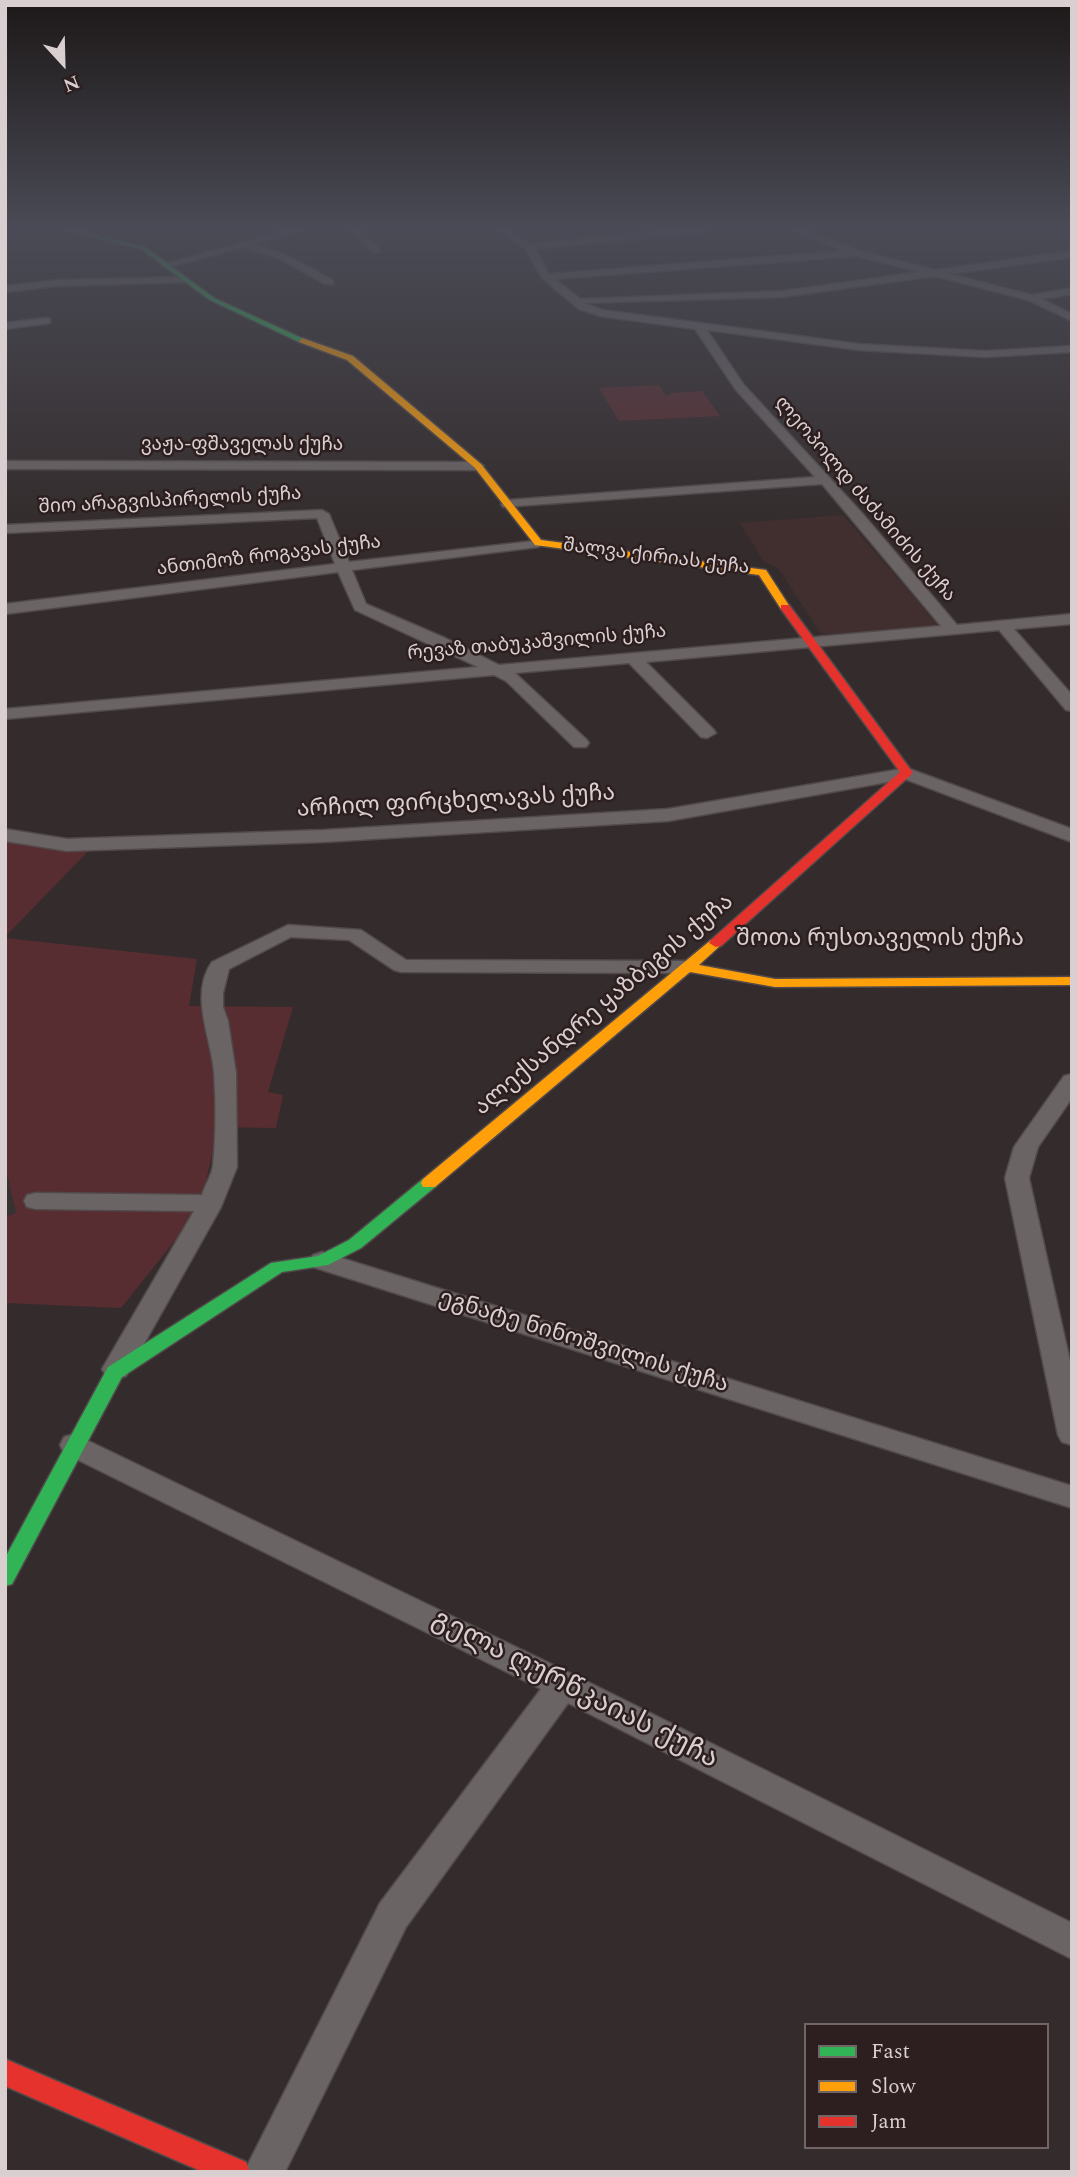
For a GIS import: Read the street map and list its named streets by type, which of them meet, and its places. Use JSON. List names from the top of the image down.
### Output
{
  "streets": {
    "street": [
      "ვაჟა-ფშაველას ქუჩა",
      "ლეოპოლდ ძაძამიძის ქუჩა",
      "შიო არაგვისპირელის ქუჩა",
      "ანთიმოზ როგავას ქუჩა",
      "შალვა ქირიას ქუჩა",
      "რევაზ თაბუკაშვილის ქუჩა",
      "არჩილ ფირცხელავას ქუჩა",
      "შოთა რუსთაველის ქუჩა",
      "ალექსანდრე ყაზბეგის ქუჩა",
      "ეგნატე ნინოშვილის ქუჩა",
      "გელა ღურწკაიას ქუჩა"
    ]
  },
  "crossings": [
    ["ვაჟა-ფშაველას ქუჩა", "შალვა ქირიას ქუჩა"],
    ["ლეოპოლდ ძაძამიძის ქუჩა", "რევაზ თაბუკაშვილის ქუჩა"],
    ["შიო არაგვისპირელის ქუჩა", "ანთიმოზ როგავას ქუჩა"],
    ["ანთიმოზ როგავას ქუჩა", "შალვა ქირიას ქუჩა"],
    ["შალვა ქირიას ქუჩა", "რევაზ თაბუკაშვილის ქუჩა"],
    ["შალვა ქირიას ქუჩა", "არჩილ ფირცხელავას ქუჩა"],
    ["შალვა ქირიას ქუჩა", "ალექსანდრე ყაზბეგის ქუჩა"],
    ["არჩილ ფირცხელავას ქუჩა", "ალექსანდრე ყაზბეგის ქუჩა"],
    ["შოთა რუსთაველის ქუჩა", "ალექსანდრე ყაზბეგის ქუჩა"],
    ["ალექსანდრე ყაზბეგის ქუჩა", "ეგნატე ნინოშვილის ქუჩა"]
  ],
  "legend": ["Fast", "Slow", "Jam"],
  "north": "bottom"
}
